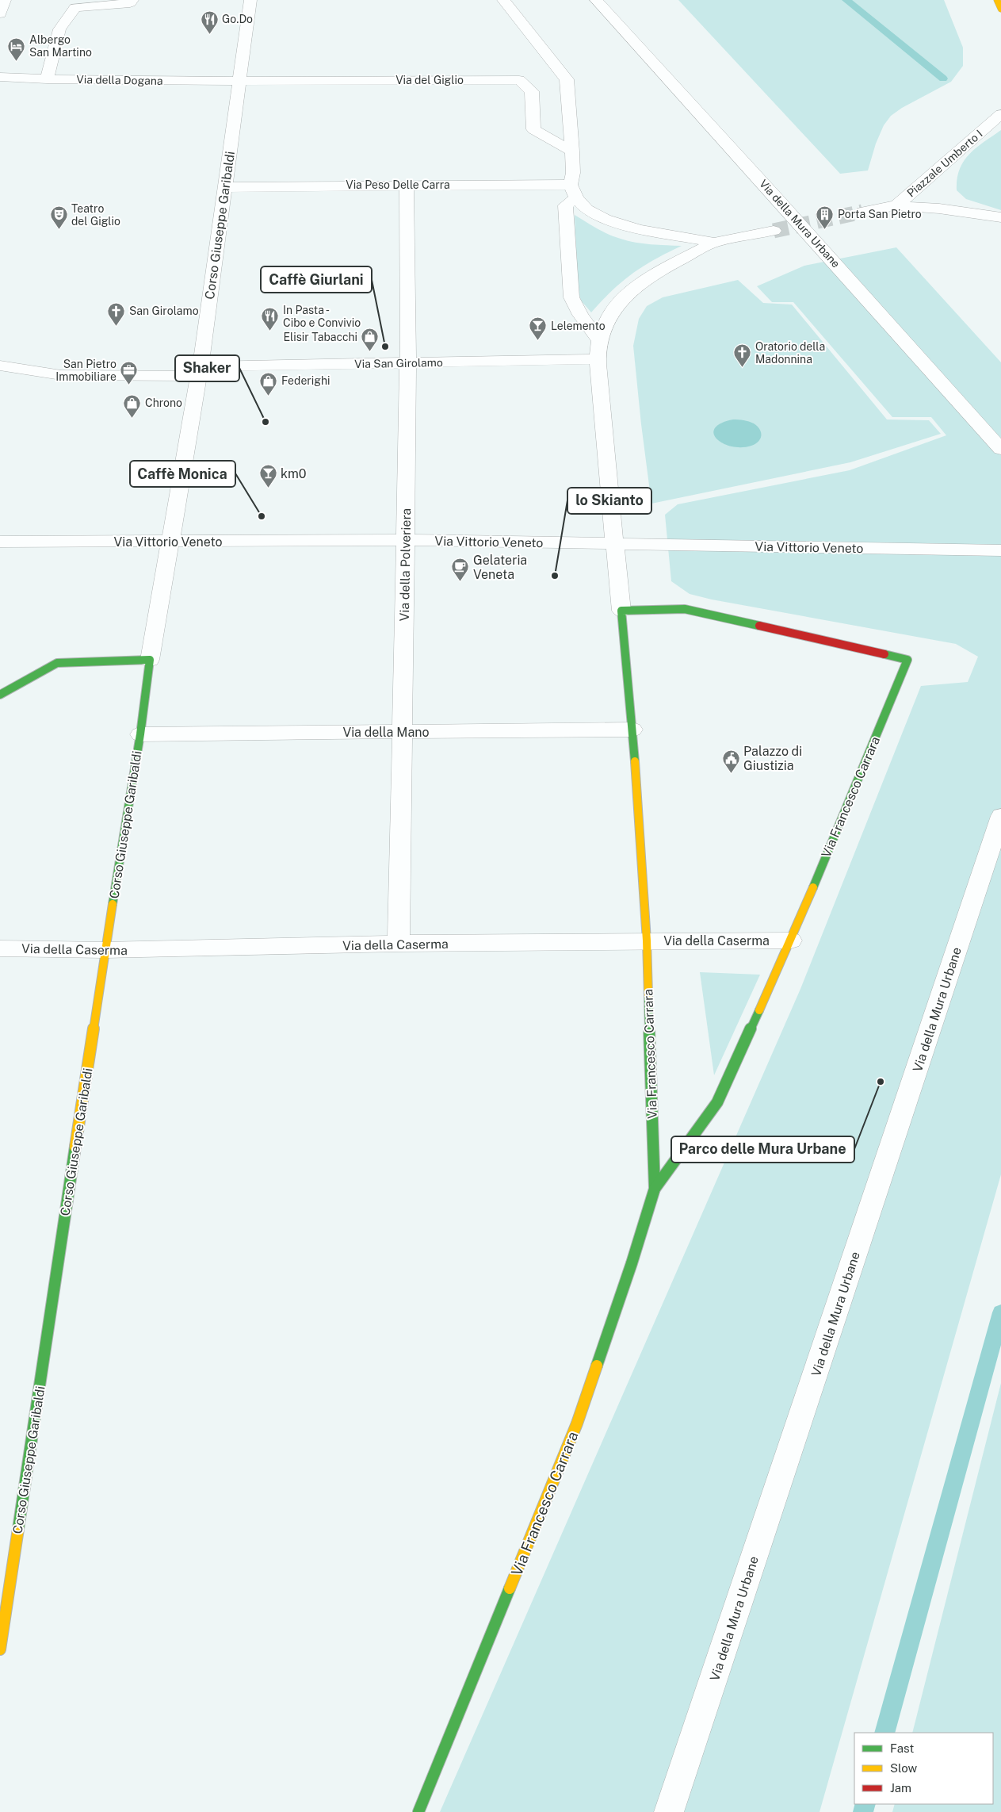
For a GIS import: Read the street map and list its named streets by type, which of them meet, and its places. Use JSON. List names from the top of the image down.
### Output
{
  "streets": {
    "street": [
      "Via della Dogana",
      "Via del Giglio",
      "Piazzale Umberto I",
      "Via Peso Delle Carra",
      "Via della Mura Urbane",
      "Corso Giuseppe Garibaldi",
      "Via San Girolamo",
      "Via Vittorio Veneto",
      "Via della Polveriera",
      "Via della Mano",
      "Via Francesco Carrara",
      "Via della Caserma"
    ]
  },
  "crossings": [
    ["Via della Dogana", "Via del Giglio"],
    ["Via della Dogana", "Corso Giuseppe Garibaldi"],
    ["Via del Giglio", "Corso Giuseppe Garibaldi"],
    ["Via Peso Delle Carra", "Corso Giuseppe Garibaldi"],
    ["Via Peso Delle Carra", "Via della Polveriera"],
    ["Corso Giuseppe Garibaldi", "Via San Girolamo"],
    ["Corso Giuseppe Garibaldi", "Via Vittorio Veneto"],
    ["Corso Giuseppe Garibaldi", "Via della Mano"],
    ["Corso Giuseppe Garibaldi", "Via della Caserma"],
    ["Via San Girolamo", "Via della Polveriera"],
    ["Via San Girolamo", "Via Francesco Carrara"],
    ["Via Vittorio Veneto", "Via della Polveriera"],
    ["Via Vittorio Veneto", "Via Francesco Carrara"],
    ["Via della Polveriera", "Via della Mano"],
    ["Via della Polveriera", "Via della Caserma"],
    ["Via della Mano", "Via Francesco Carrara"],
    ["Via Francesco Carrara", "Via della Caserma"]
  ],
  "places": {
    "restaurant": ["Go.Do", "In Pasta - Cibo e Convivio"],
    "hotel": ["Albergo San Martino"],
    "building": ["Porta San Pietro"],
    "theatre": ["Teatro del Giglio"],
    "church": ["San Girolamo", "Oratorio della Madonnina"],
    "bar": ["Lelemento", "km0"],
    "other": [
      "Caffè Giurlani",
      "Shaker",
      "Caffè Monica",
      "lo Skianto",
      "Parco delle Mura Urbane"
    ],
    "shop": ["Elisir Tabacchi", "Federighi", "Chrono"],
    "office": ["San Pietro Immobiliare"],
    "cafe": ["Gelateria Veneta"],
    "public building": ["Palazzo di Giustizia"]
  },
  "legend": ["Fast", "Slow", "Jam"]
}
